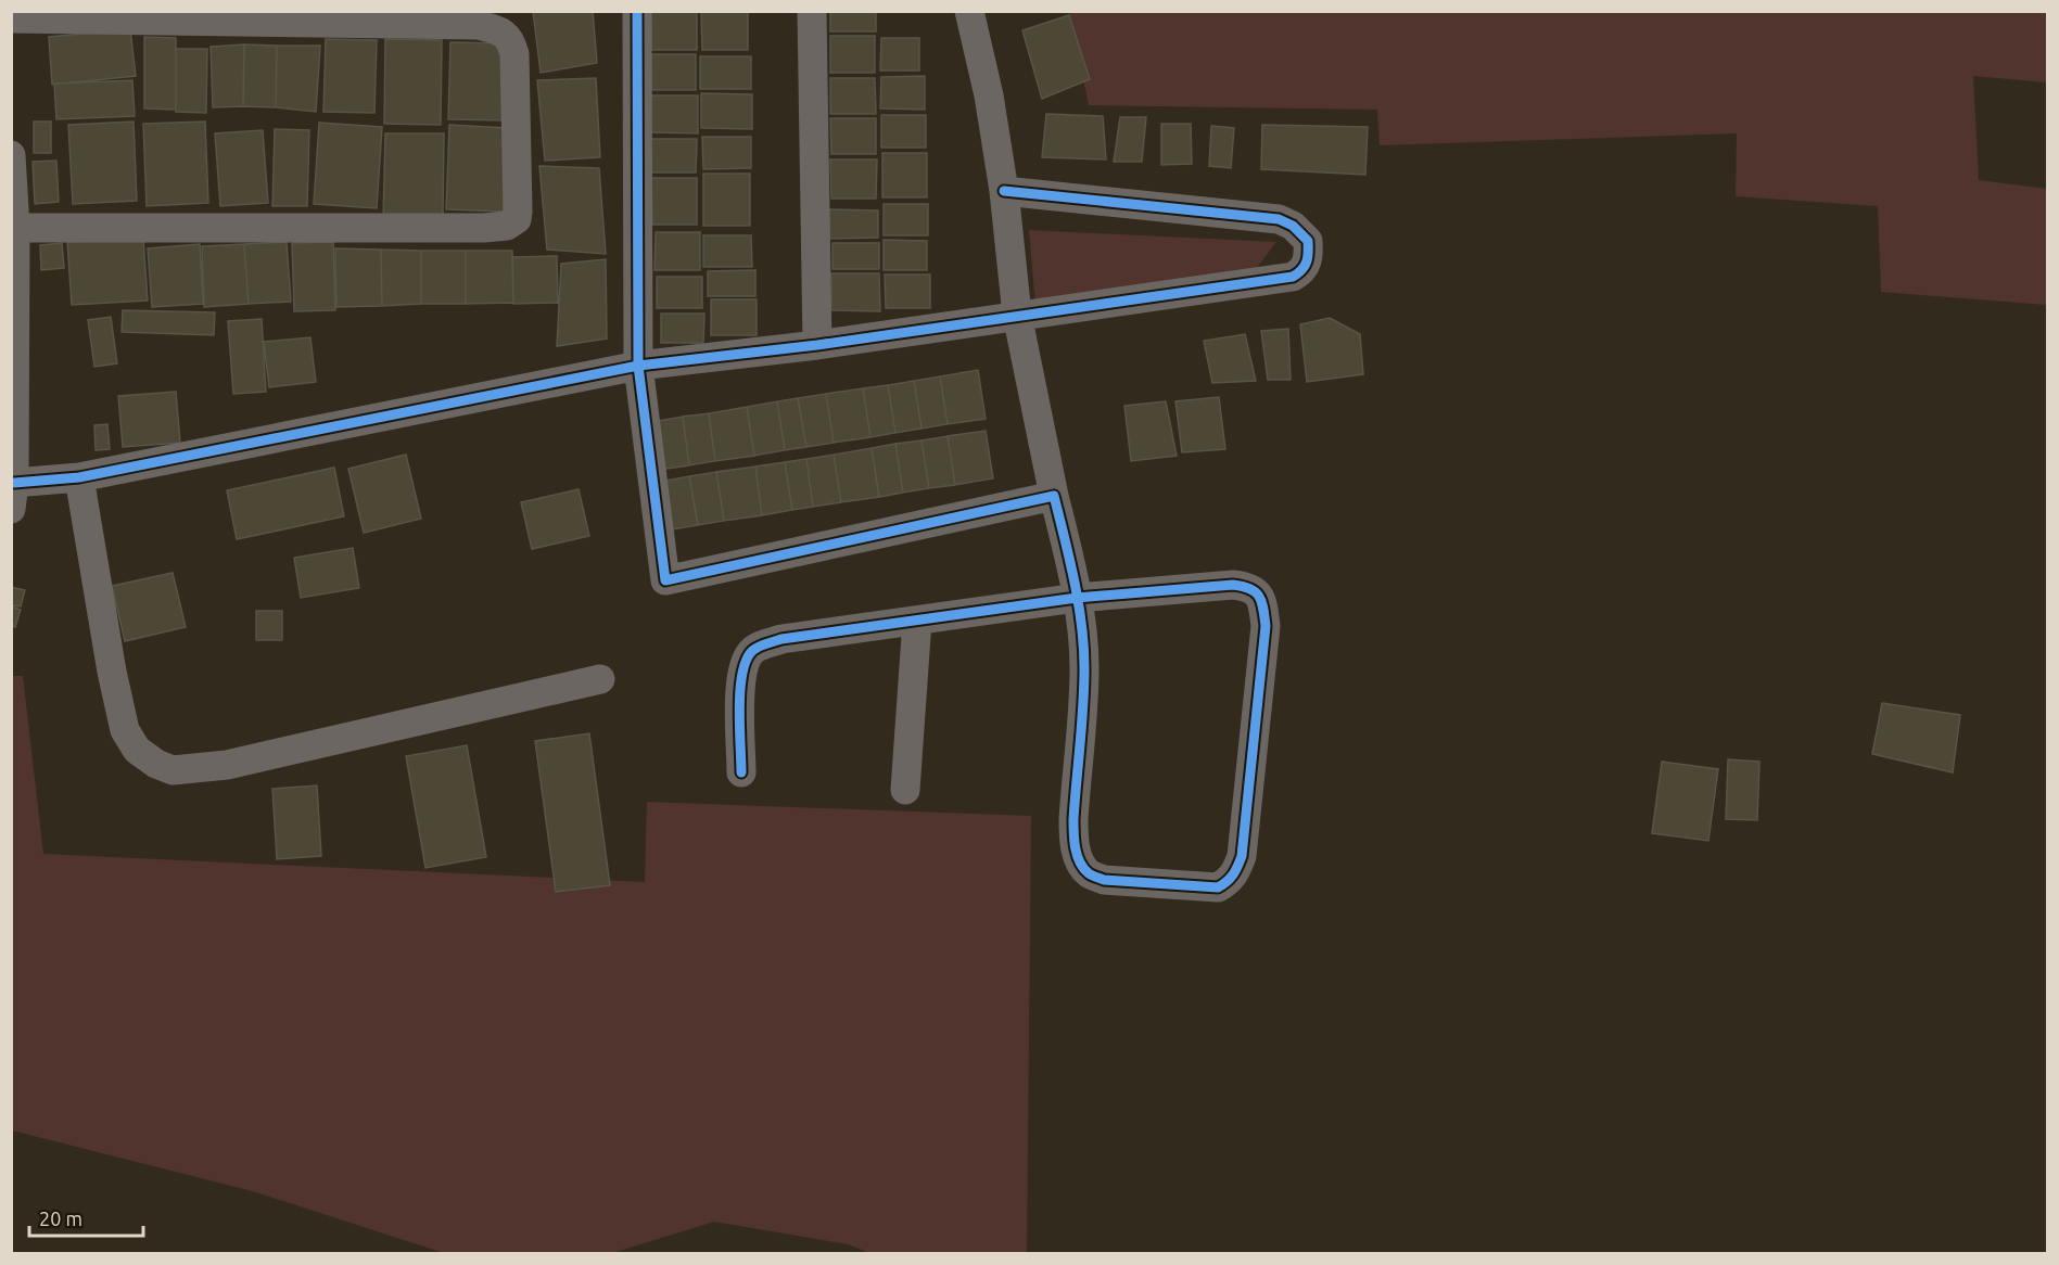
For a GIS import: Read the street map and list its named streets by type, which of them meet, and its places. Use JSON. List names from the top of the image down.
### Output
{
  "scale_bar": "20 m"
}
